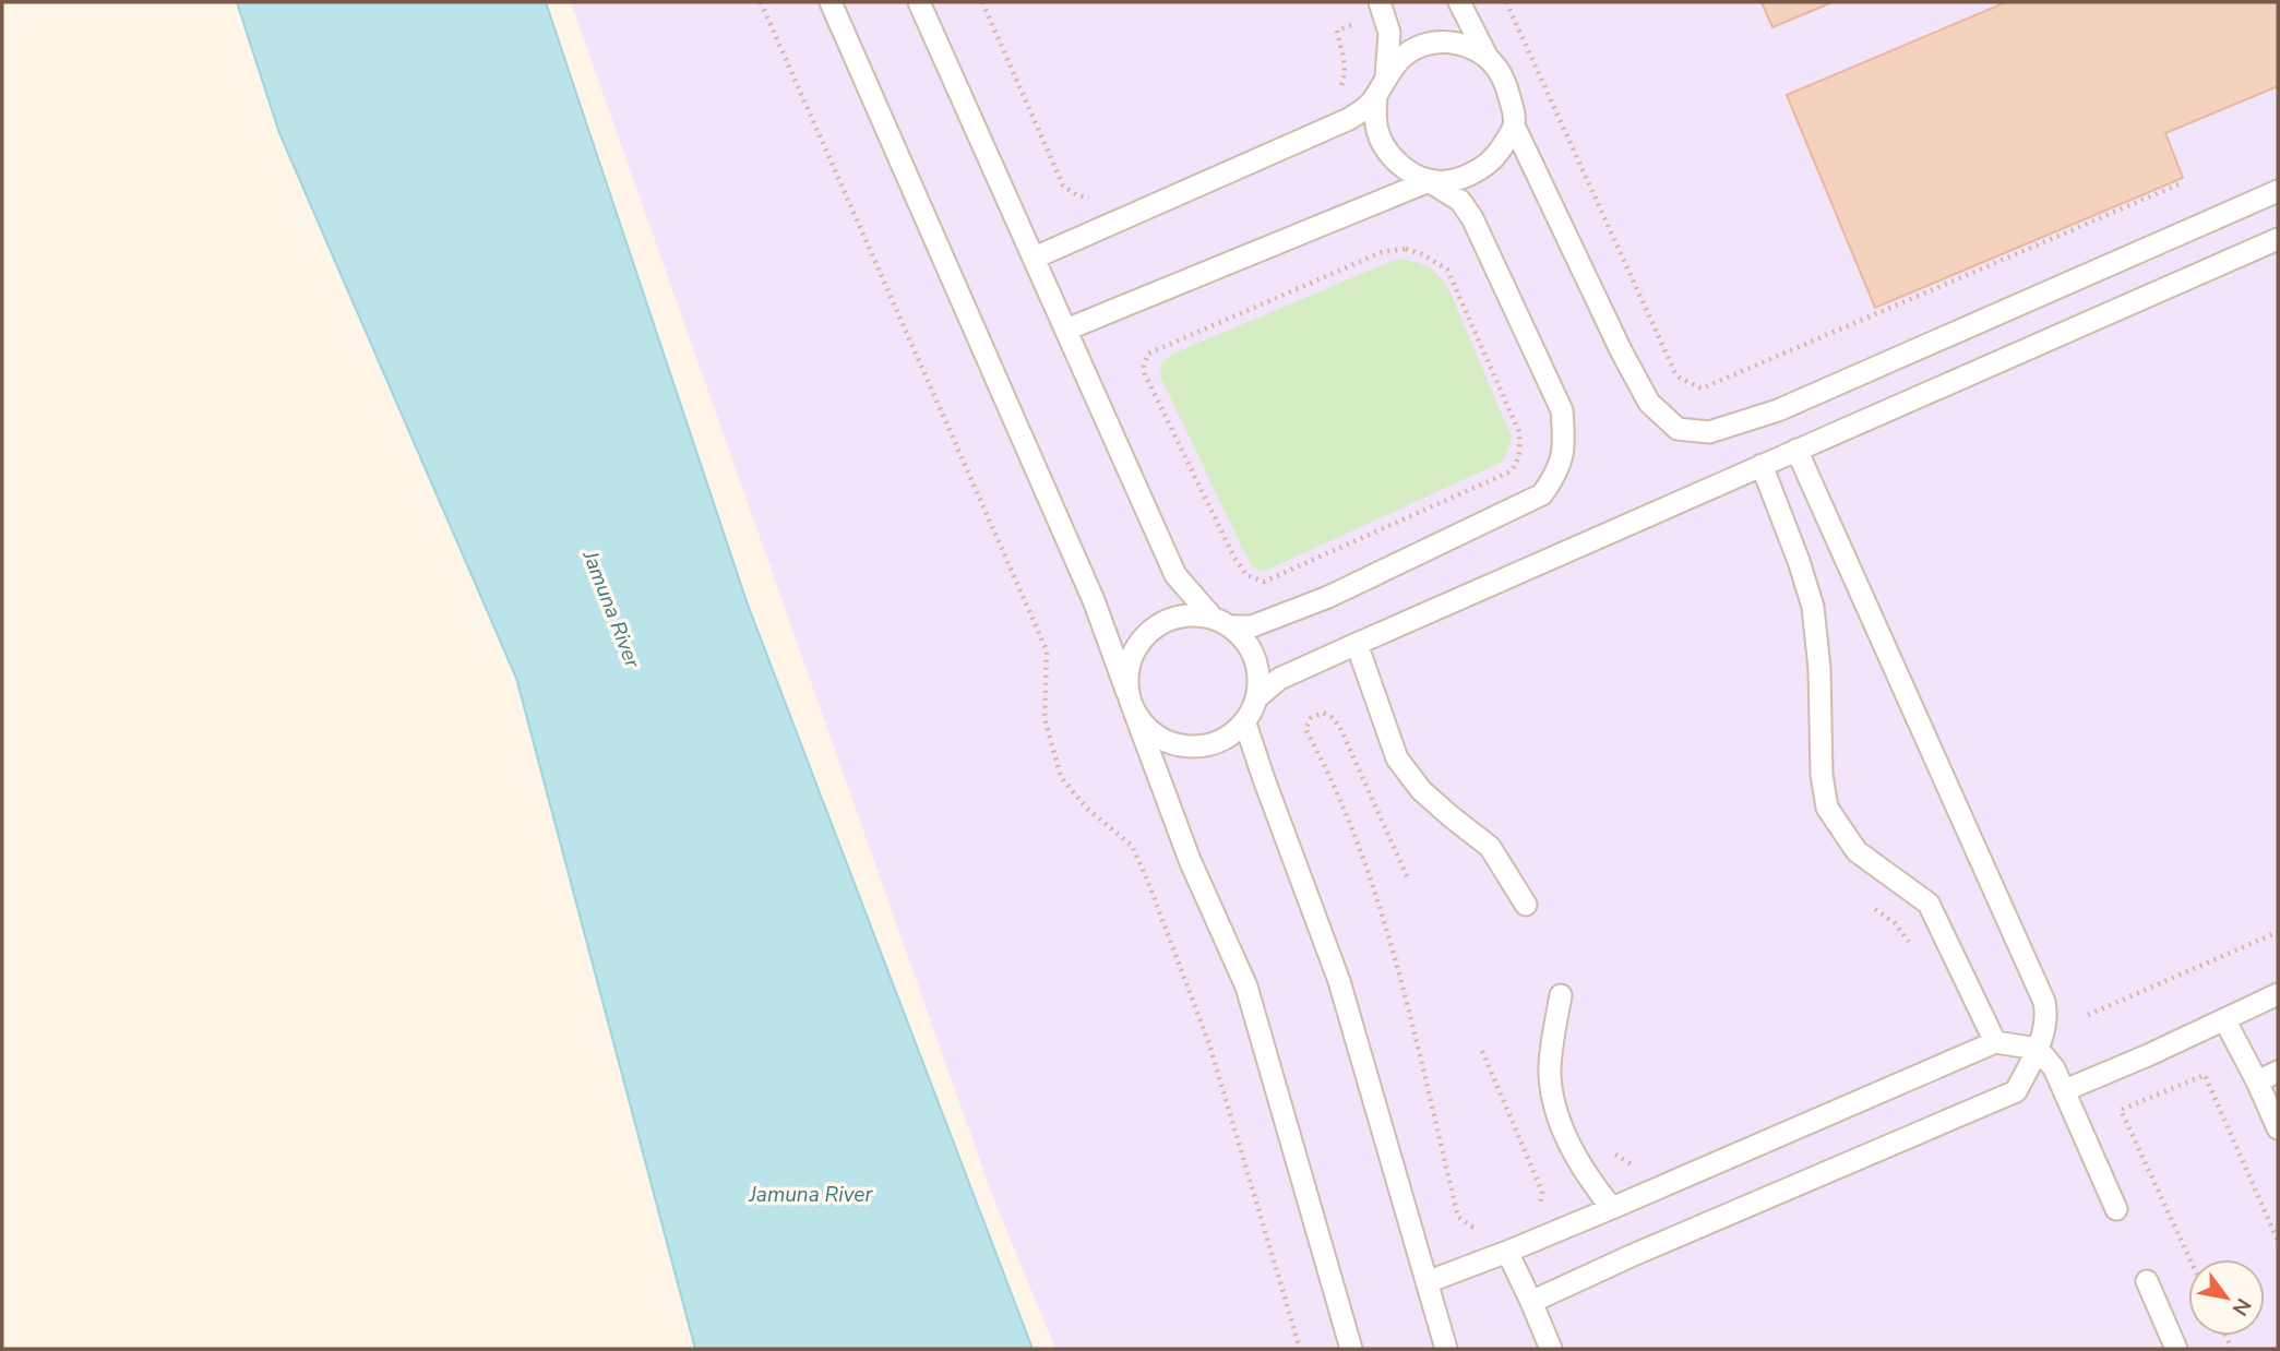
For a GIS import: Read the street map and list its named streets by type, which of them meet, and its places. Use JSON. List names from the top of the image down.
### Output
{
  "water": ["Jamuna River"],
  "north": "bottom right"
}
